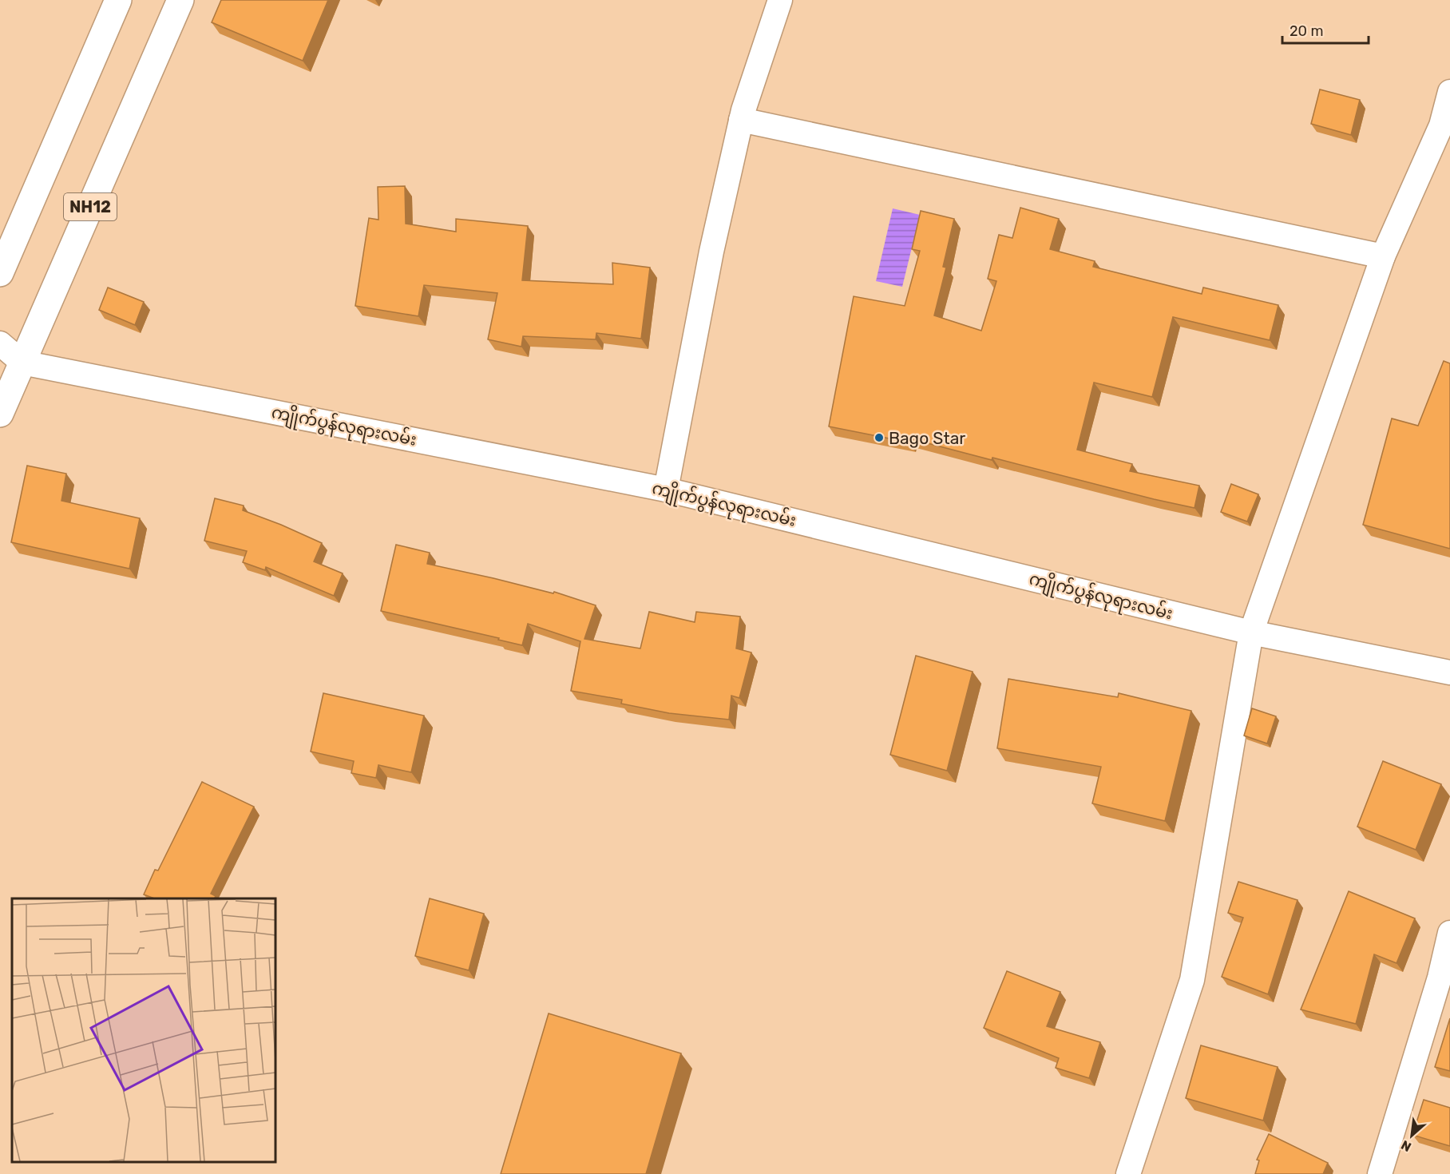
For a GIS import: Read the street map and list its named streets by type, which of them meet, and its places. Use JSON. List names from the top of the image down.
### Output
{
  "streets": {
    "highway": ["NH12"],
    "street": ["ကျိုက်ပွန်လုရားလမ်း"]
  },
  "crossings": [
    ["NH12", "ကျိုက်ပွန်လုရားလမ်း"]
  ],
  "places": ["Bago Star"],
  "scale_bar": "20 m",
  "north": "bottom left"
}
